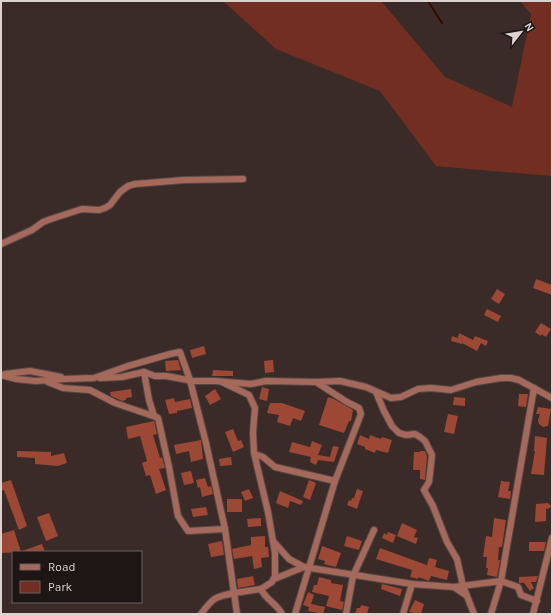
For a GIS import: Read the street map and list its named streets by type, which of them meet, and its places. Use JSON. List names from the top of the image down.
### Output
{
  "legend": ["Road", "Park"],
  "north": "top right"
}
